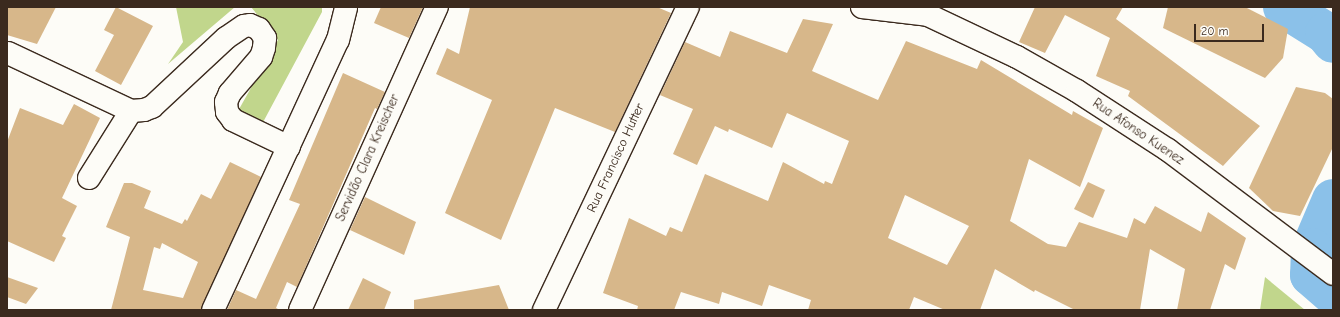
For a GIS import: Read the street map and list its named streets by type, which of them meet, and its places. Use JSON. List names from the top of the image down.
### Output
{
  "streets": {
    "street": ["Rua Afonso Kuenez", "Servidão Clara Kreischer", "Rua Francisco Hutter"]
  },
  "scale_bar": "20 m"
}
